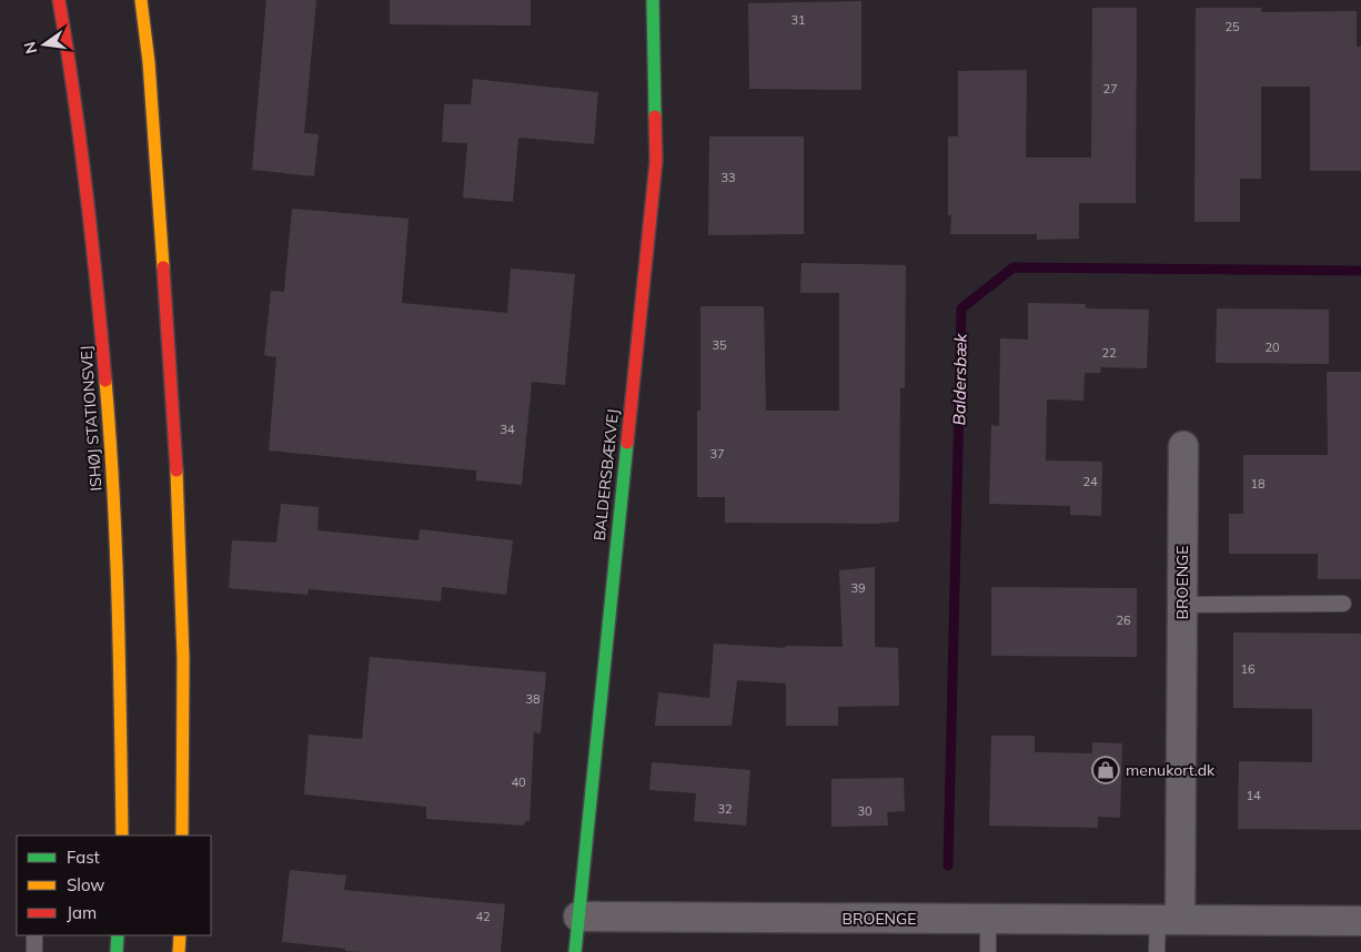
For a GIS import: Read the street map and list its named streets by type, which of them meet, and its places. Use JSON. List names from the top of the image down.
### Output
{
  "streets": {
    "main road": ["ISHØJ STATIONSVEJ", "BALDERSBÆKVEJ"],
    "street": ["BROENGE"]
  },
  "crossings": [
    ["BALDERSBÆKVEJ", "BROENGE"]
  ],
  "water": ["Baldersbæk"],
  "places": {
    "shop": ["menukort.dk"]
  },
  "house_numbers": [
    "31",
    "25",
    "27",
    "33",
    "35",
    "20",
    "22",
    "34",
    "37",
    "24",
    "18",
    "39",
    "26",
    "16",
    "38",
    "40",
    "14",
    "32",
    "30",
    "42"
  ],
  "legend": ["Fast", "Slow", "Jam"],
  "north": "left"
}
